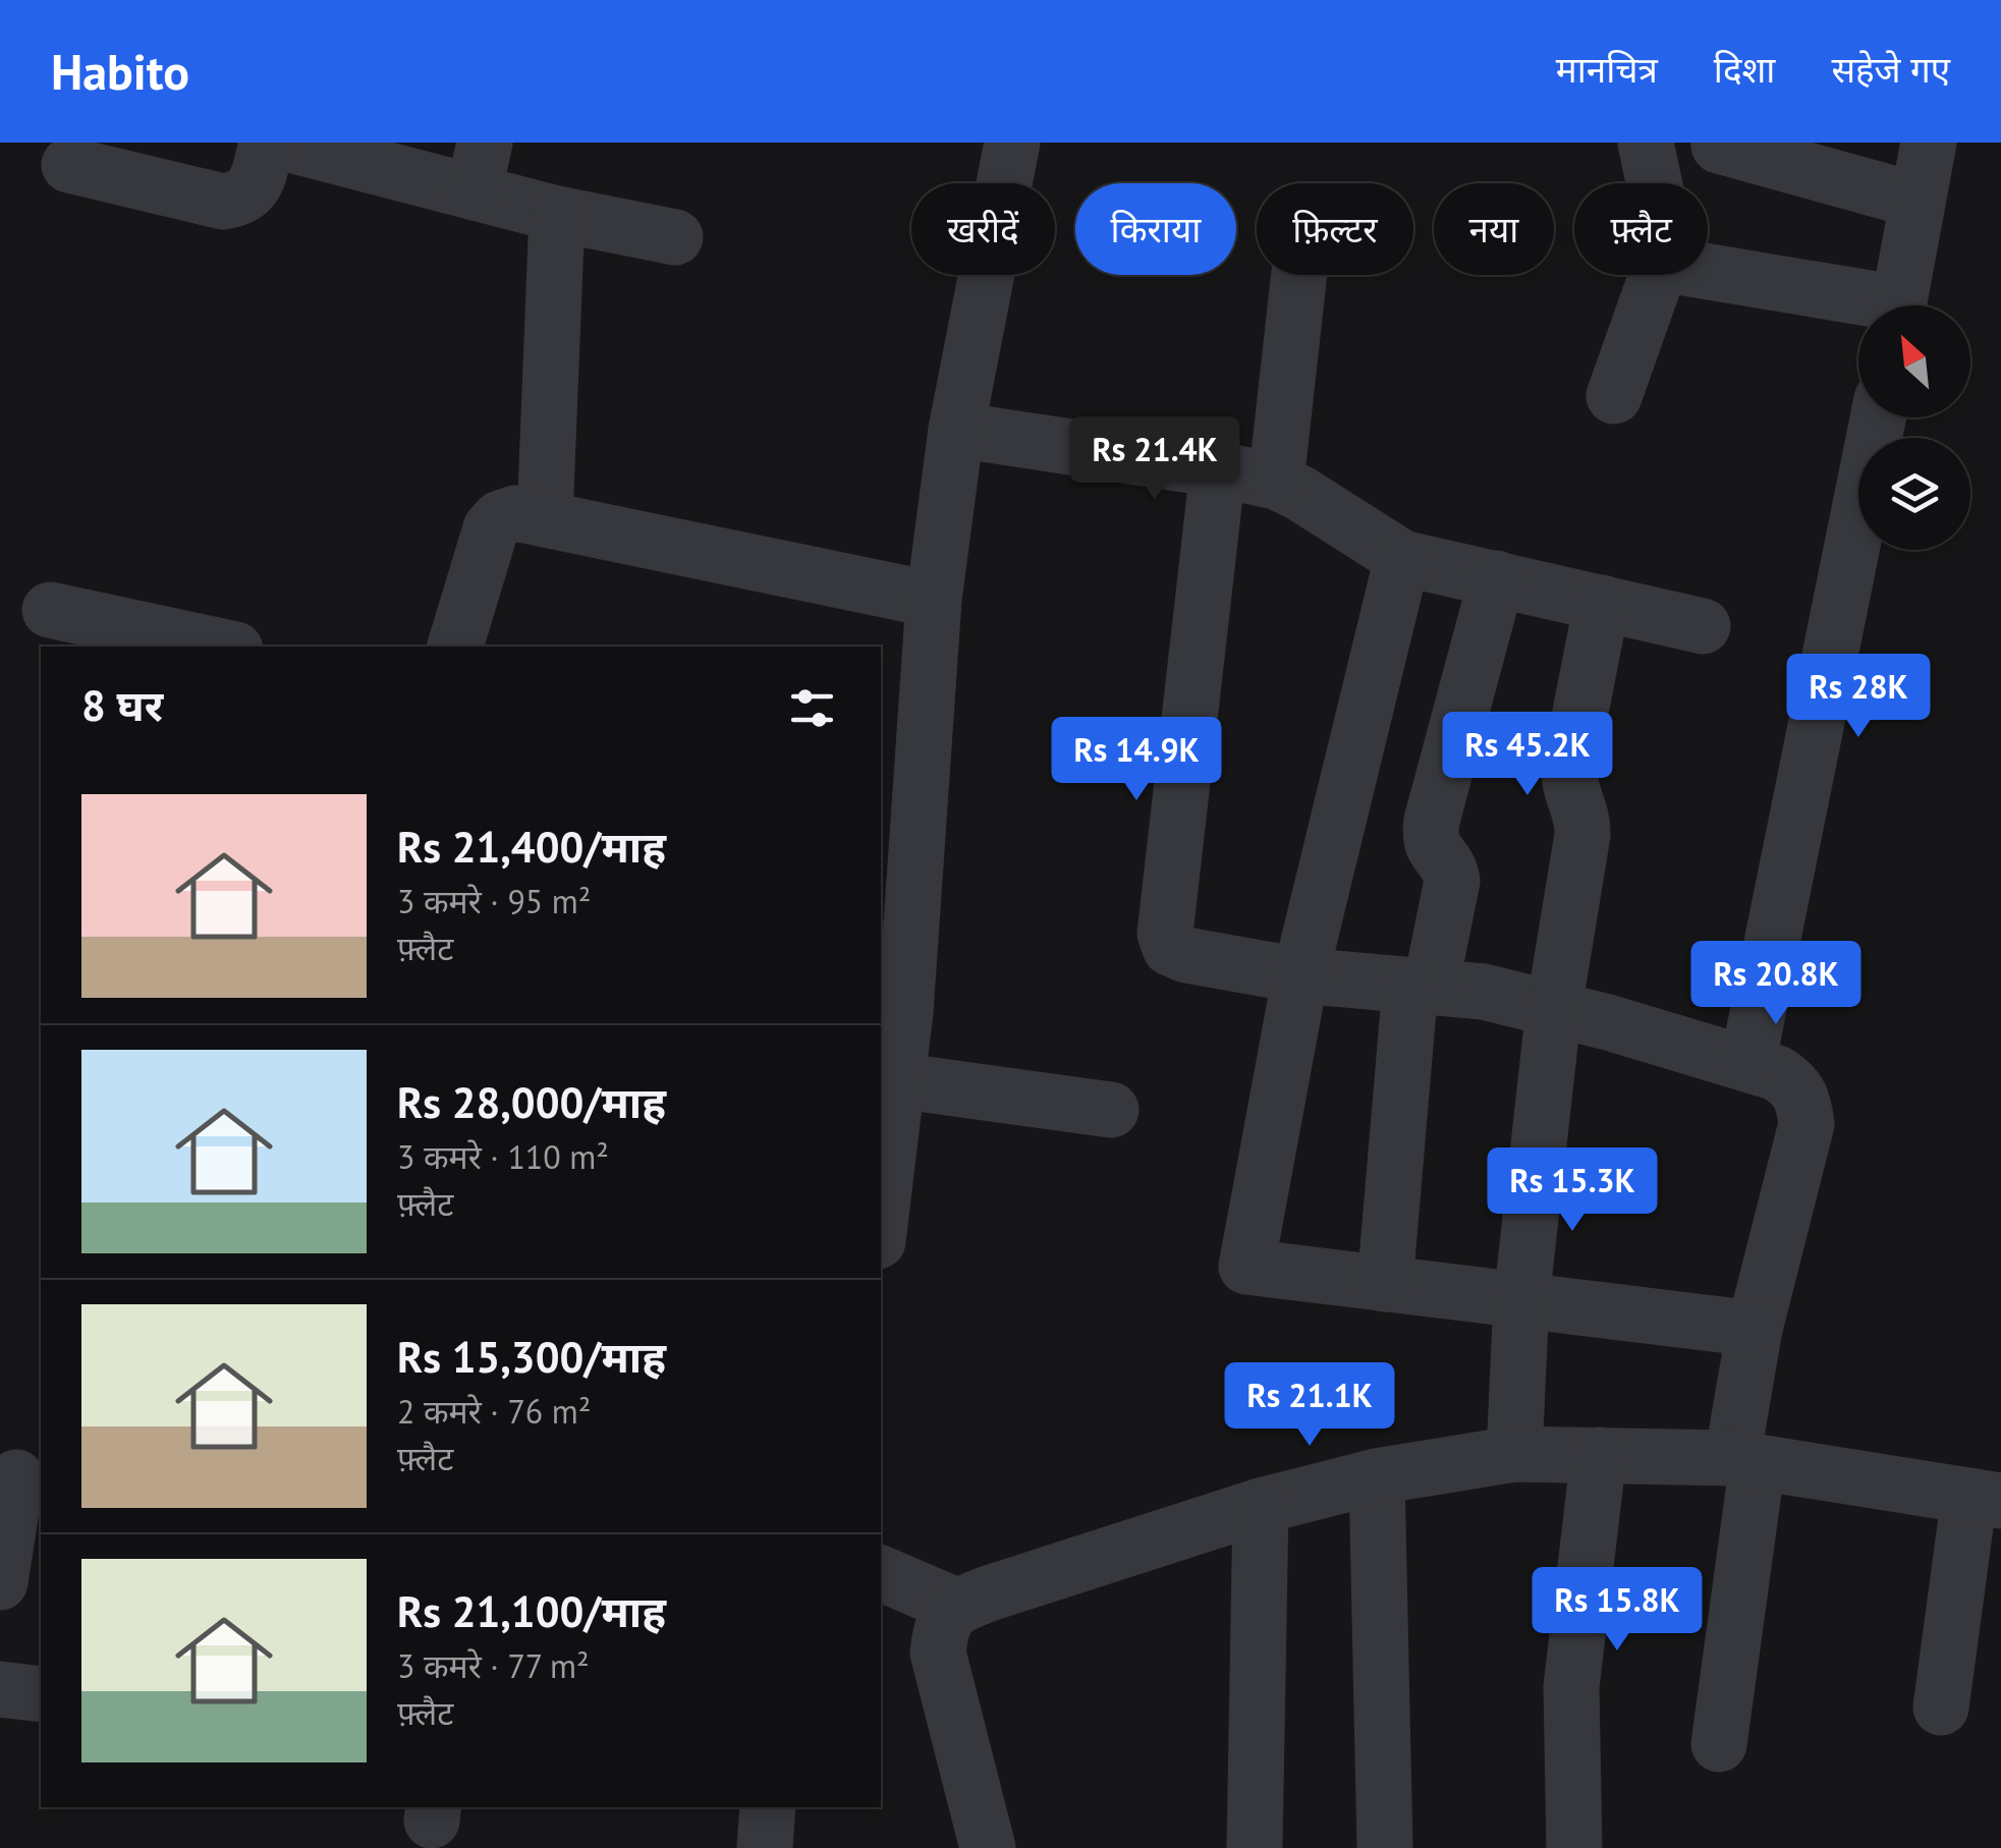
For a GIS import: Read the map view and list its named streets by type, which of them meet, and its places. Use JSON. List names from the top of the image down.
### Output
{
  "north": "top left",
  "page": {
    "header": "Habito",
    "nav": ["मानचित्र", "दिशा", "सहेजे गए"],
    "chip": [
      "खरीदें",
      "किराया",
      "फ़िल्टर",
      "नया",
      "फ़्लैट"
    ],
    "price": [
      "Rs 21.4K",
      "Rs 28K",
      "Rs 45.2K",
      "Rs 14.9K",
      "Rs 20.8K",
      "Rs 15.3K",
      "Rs 21.1K",
      "Rs 15.8K"
    ],
    "heading": "8 घर",
    "list": [
      {
        "name": "Rs 21,400/माह",
        "note": "3 कमरे · 95 m² · फ़्लैट"
      },
      {
        "name": "Rs 28,000/माह",
        "note": "3 कमरे · 110 m² · फ़्लैट"
      },
      {
        "name": "Rs 15,300/माह",
        "note": "2 कमरे · 76 m² · फ़्लैट"
      },
      {
        "name": "Rs 21,100/माह",
        "note": "3 कमरे · 77 m² · फ़्लैट"
      }
    ]
  }
}
